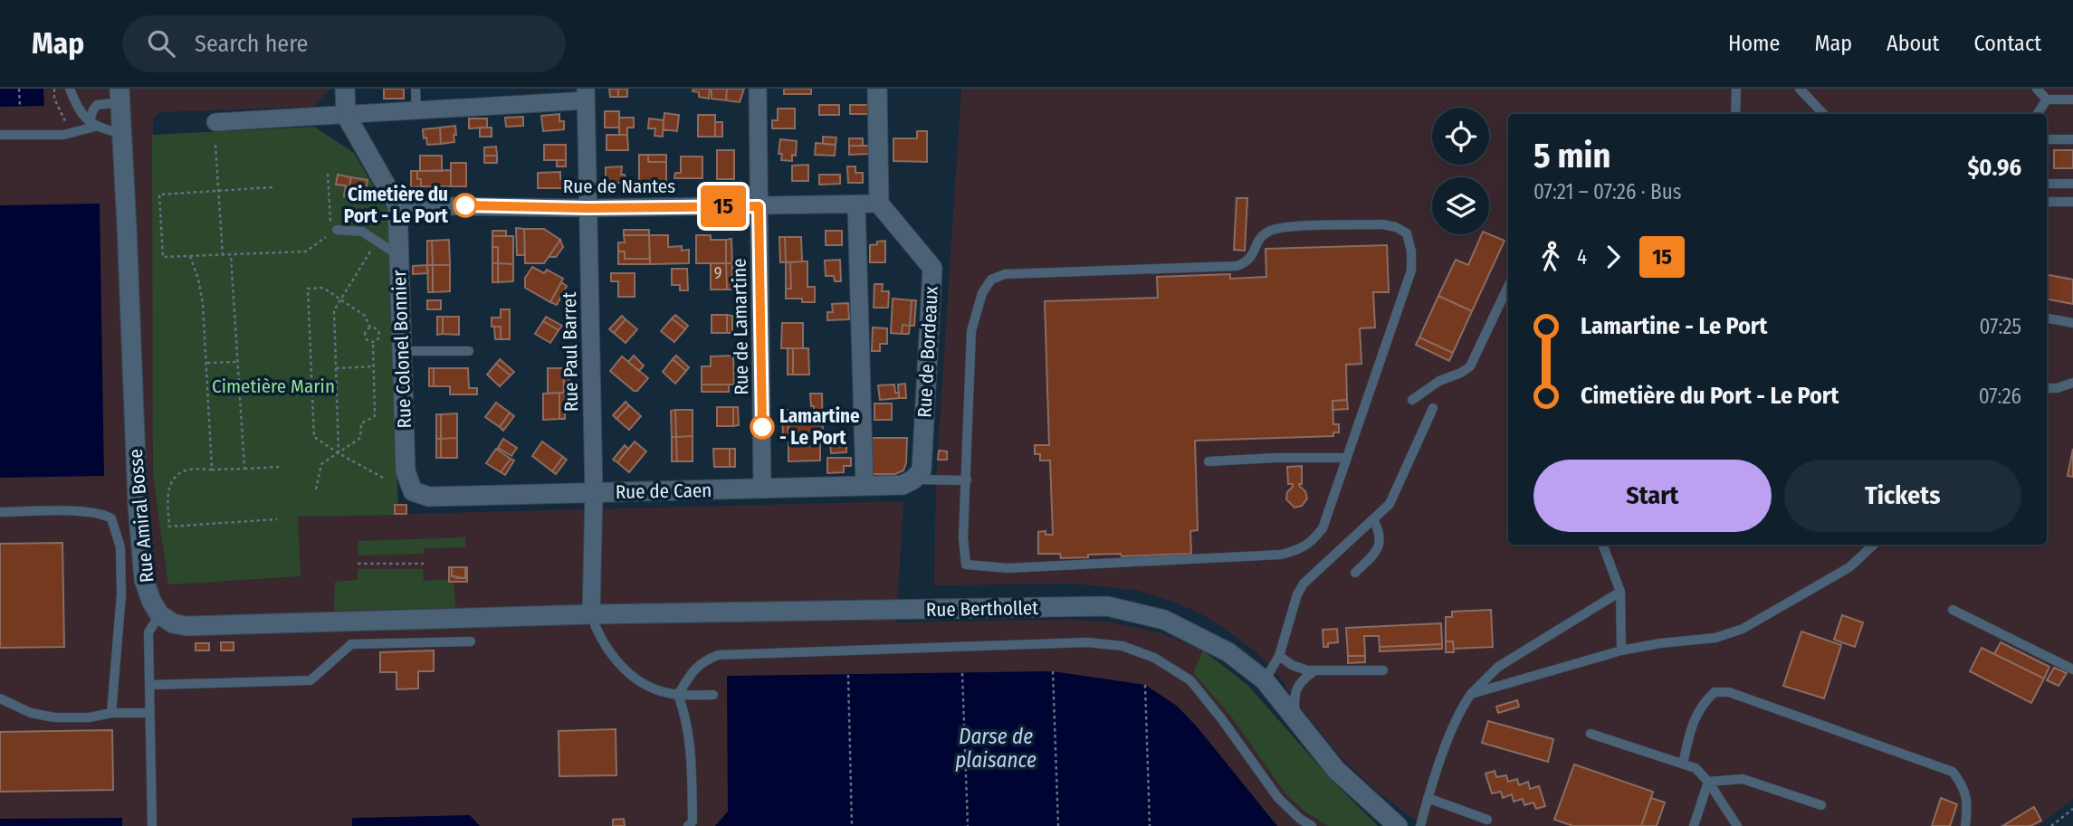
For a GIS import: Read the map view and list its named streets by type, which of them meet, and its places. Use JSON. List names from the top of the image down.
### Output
{
  "streets": {
    "main road": [
      "Rue Colonel Bonnier",
      "Rue de Bordeaux",
      "Rue de Caen",
      "Rue Amiral Bosse",
      "Rue Berthollet"
    ],
    "street": ["Rue de Nantes", "Rue de Lamartine", "Rue Paul Barret"]
  },
  "crossings": [
    ["Rue de Nantes", "Rue de Lamartine"],
    ["Rue de Nantes", "Rue Colonel Bonnier"],
    ["Rue de Nantes", "Rue Paul Barret"],
    ["Rue de Nantes", "Rue de Bordeaux"],
    ["Rue de Lamartine", "Rue de Caen"],
    ["Rue Colonel Bonnier", "Rue de Caen"],
    ["Rue Paul Barret", "Rue de Caen"],
    ["Rue Paul Barret", "Rue Berthollet"],
    ["Rue de Bordeaux", "Rue de Caen"],
    ["Rue Amiral Bosse", "Rue Berthollet"]
  ],
  "water": ["Darse de plaisance"],
  "parks": ["Cimetière Marin"],
  "places": ["Cimetière du Port - Le Port", "Lamartine - Le Port"],
  "lines": ["bus line 15"],
  "house_numbers": ["9"],
  "page": {
    "header": "Map",
    "search": "Search here",
    "nav": [
      "Home",
      "Map",
      "About",
      "Contact"
    ],
    "on_map": "15",
    "heading": ["5 min", "07:21 – 07:26 · Bus", "$0.96"],
    "legs": ["4", "15"],
    "list": [
      {
        "name": "Lamartine - Le Port",
        "value": "07:25"
      },
      {
        "name": "Cimetière du Port - Le Port",
        "value": "07:26"
      }
    ],
    "buttons": ["Start", "Tickets"]
  }
}
